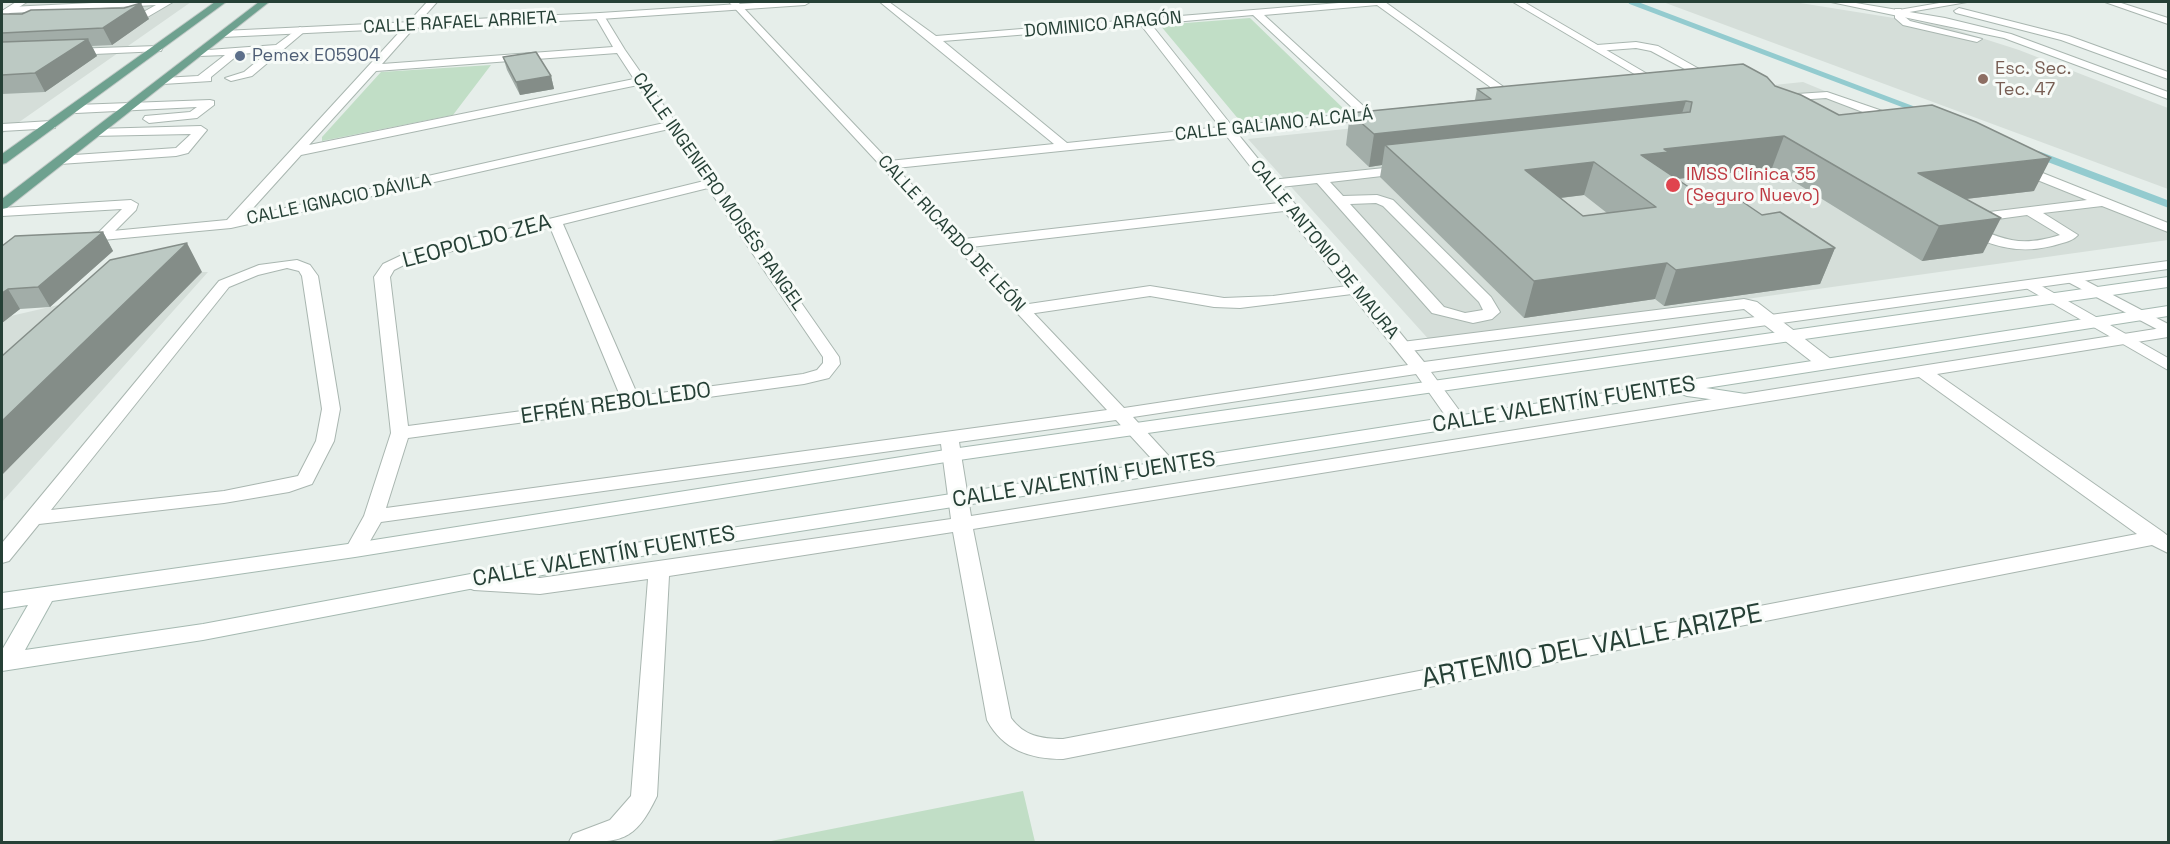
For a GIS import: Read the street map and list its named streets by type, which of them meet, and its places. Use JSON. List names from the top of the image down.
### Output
{
  "streets": {
    "street": [
      "CALLE RAFAEL ARRIETA",
      "DOMINICO ARAGÓN",
      "CALLE GALIANO ALCALÁ",
      "CALLE INGENIERO MOISÉS RANGEL",
      "CALLE IGNACIO DÁVILA",
      "CALLE RICARDO DE LEÓN",
      "LEOPOLDO ZEA",
      "CALLE ANTONIO DE MAURA",
      "EFRÉN REBOLLEDO",
      "CALLE VALENTÍN FUENTES",
      "ARTEMIO DEL VALLE ARIZPE"
    ]
  },
  "crossings": [
    ["CALLE RAFAEL ARRIETA", "CALLE INGENIERO MOISÉS RANGEL"],
    ["CALLE RAFAEL ARRIETA", "CALLE RICARDO DE LEÓN"],
    ["DOMINICO ARAGÓN", "CALLE GALIANO ALCALÁ"],
    ["DOMINICO ARAGÓN", "CALLE ANTONIO DE MAURA"],
    ["CALLE GALIANO ALCALÁ", "CALLE RICARDO DE LEÓN"],
    ["CALLE GALIANO ALCALÁ", "CALLE ANTONIO DE MAURA"],
    ["CALLE INGENIERO MOISÉS RANGEL", "CALLE IGNACIO DÁVILA"],
    ["CALLE INGENIERO MOISÉS RANGEL", "LEOPOLDO ZEA"],
    ["CALLE INGENIERO MOISÉS RANGEL", "EFRÉN REBOLLEDO"],
    ["CALLE RICARDO DE LEÓN", "CALLE VALENTÍN FUENTES"],
    ["LEOPOLDO ZEA", "EFRÉN REBOLLEDO"],
    ["LEOPOLDO ZEA", "CALLE VALENTÍN FUENTES"],
    ["CALLE ANTONIO DE MAURA", "CALLE VALENTÍN FUENTES"]
  ],
  "places": ["Pemex E05904", "Esc. Sec. Tec. 47", "IMSS Clínica 35 (Seguro Nuevo)"]
}
